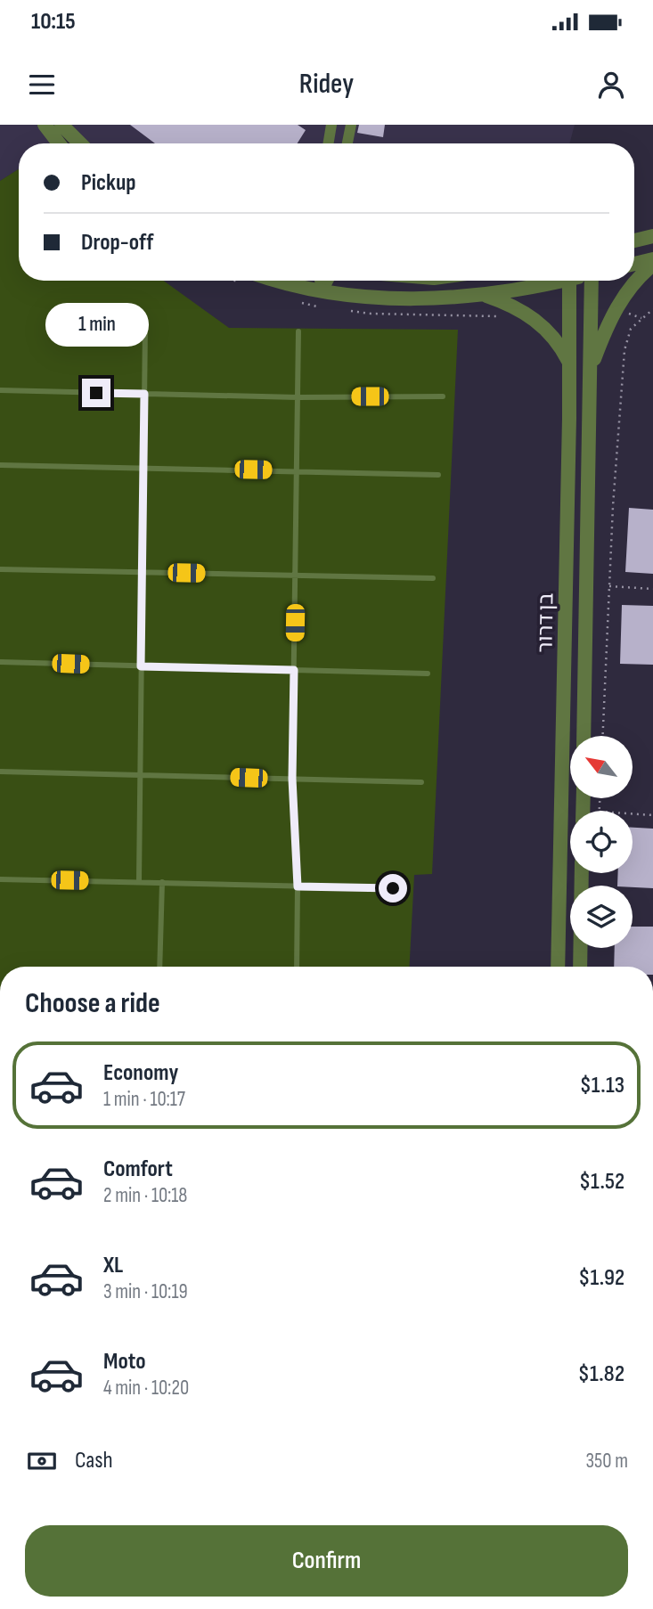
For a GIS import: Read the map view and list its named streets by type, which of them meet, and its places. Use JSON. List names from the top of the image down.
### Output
{
  "streets": {
    "street": ["בן דרור"]
  },
  "north": "top left",
  "page": {
    "status": "10:15",
    "header": "Ridey",
    "banner": ["Pickup", "Drop-off"],
    "bubble": "1 min",
    "heading": "Choose a ride",
    "list": [
      {
        "name": "Economy",
        "note": "1 min · 10:17",
        "value": "$1.13"
      },
      {
        "name": "Comfort",
        "note": "2 min · 10:18",
        "value": "$1.52"
      },
      {
        "name": "XL",
        "note": "3 min · 10:19",
        "value": "$1.92"
      },
      {
        "name": "Moto",
        "note": "4 min · 10:20",
        "value": "$1.82"
      }
    ],
    "pay": ["Cash", "350 m"],
    "buttons": "Confirm"
  }
}
